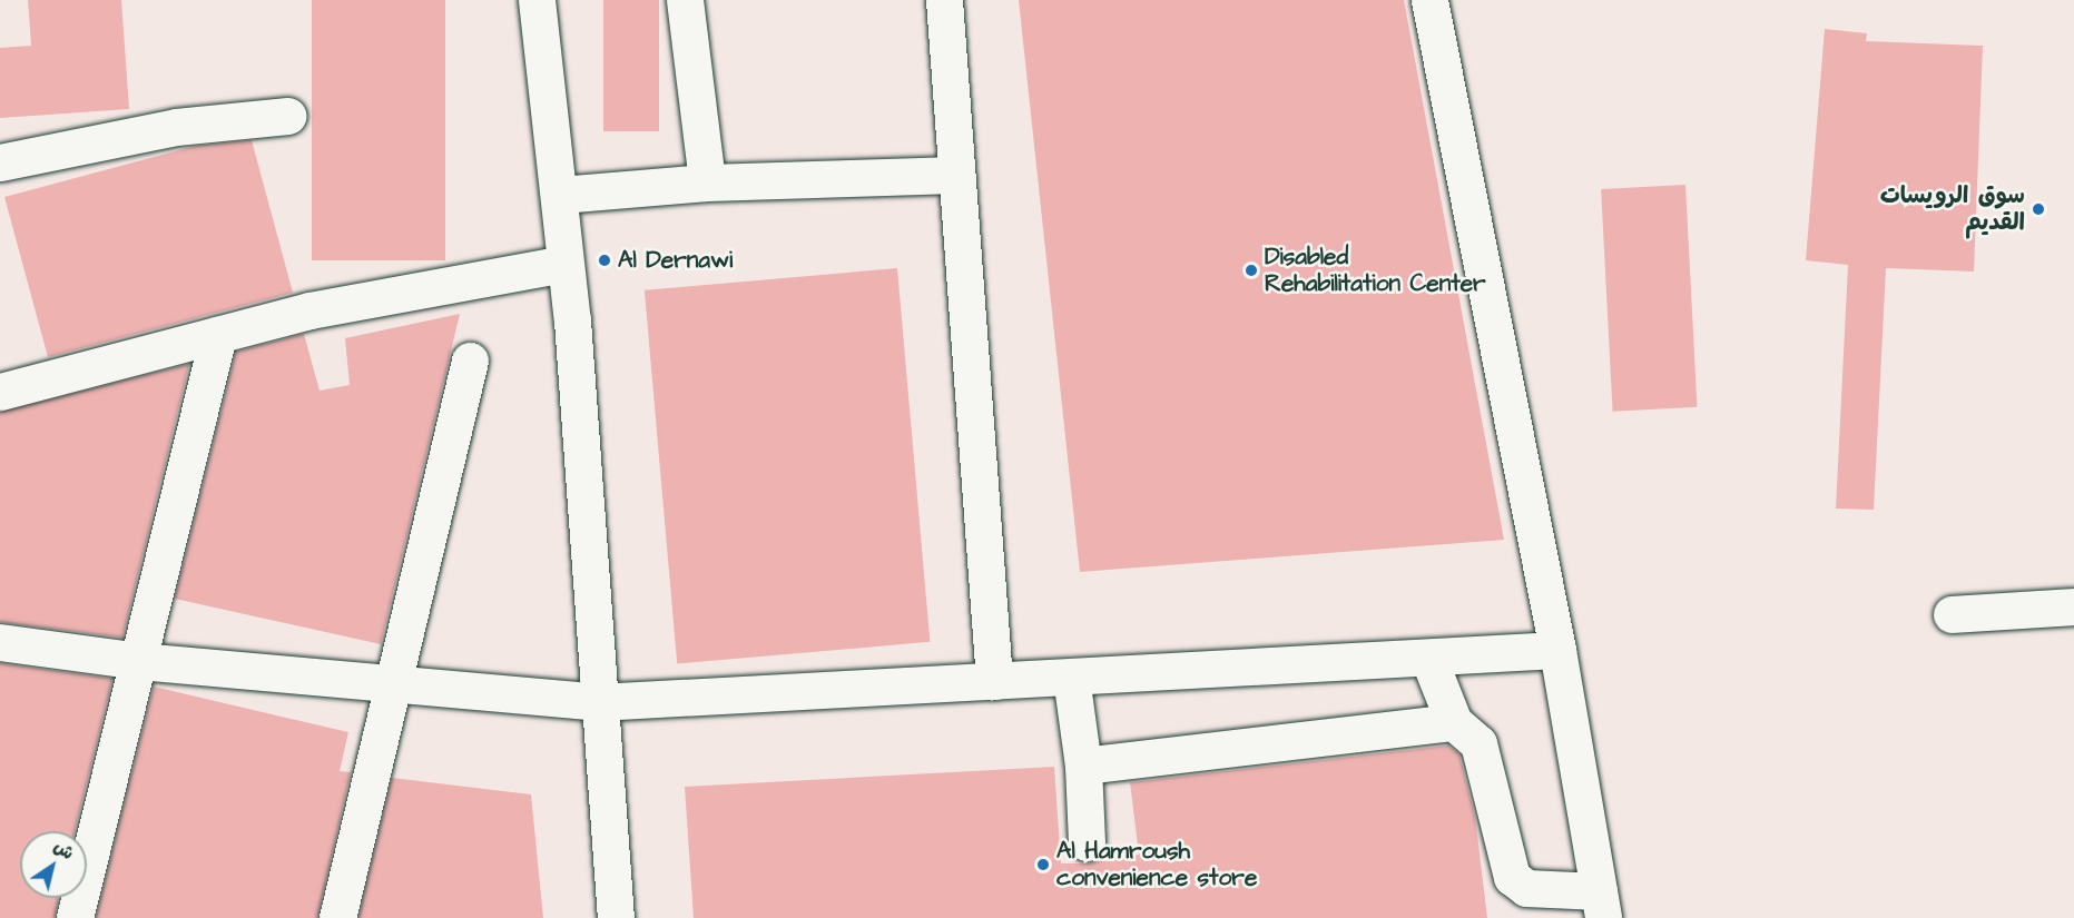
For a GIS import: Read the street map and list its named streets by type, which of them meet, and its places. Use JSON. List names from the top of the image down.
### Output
{
  "places": [
    "سوق الرويسات القديم",
    "Al Dernawi",
    "Disabled Rehabilitation Center",
    "Al Hamroush convenience store"
  ],
  "north": "top right"
}
